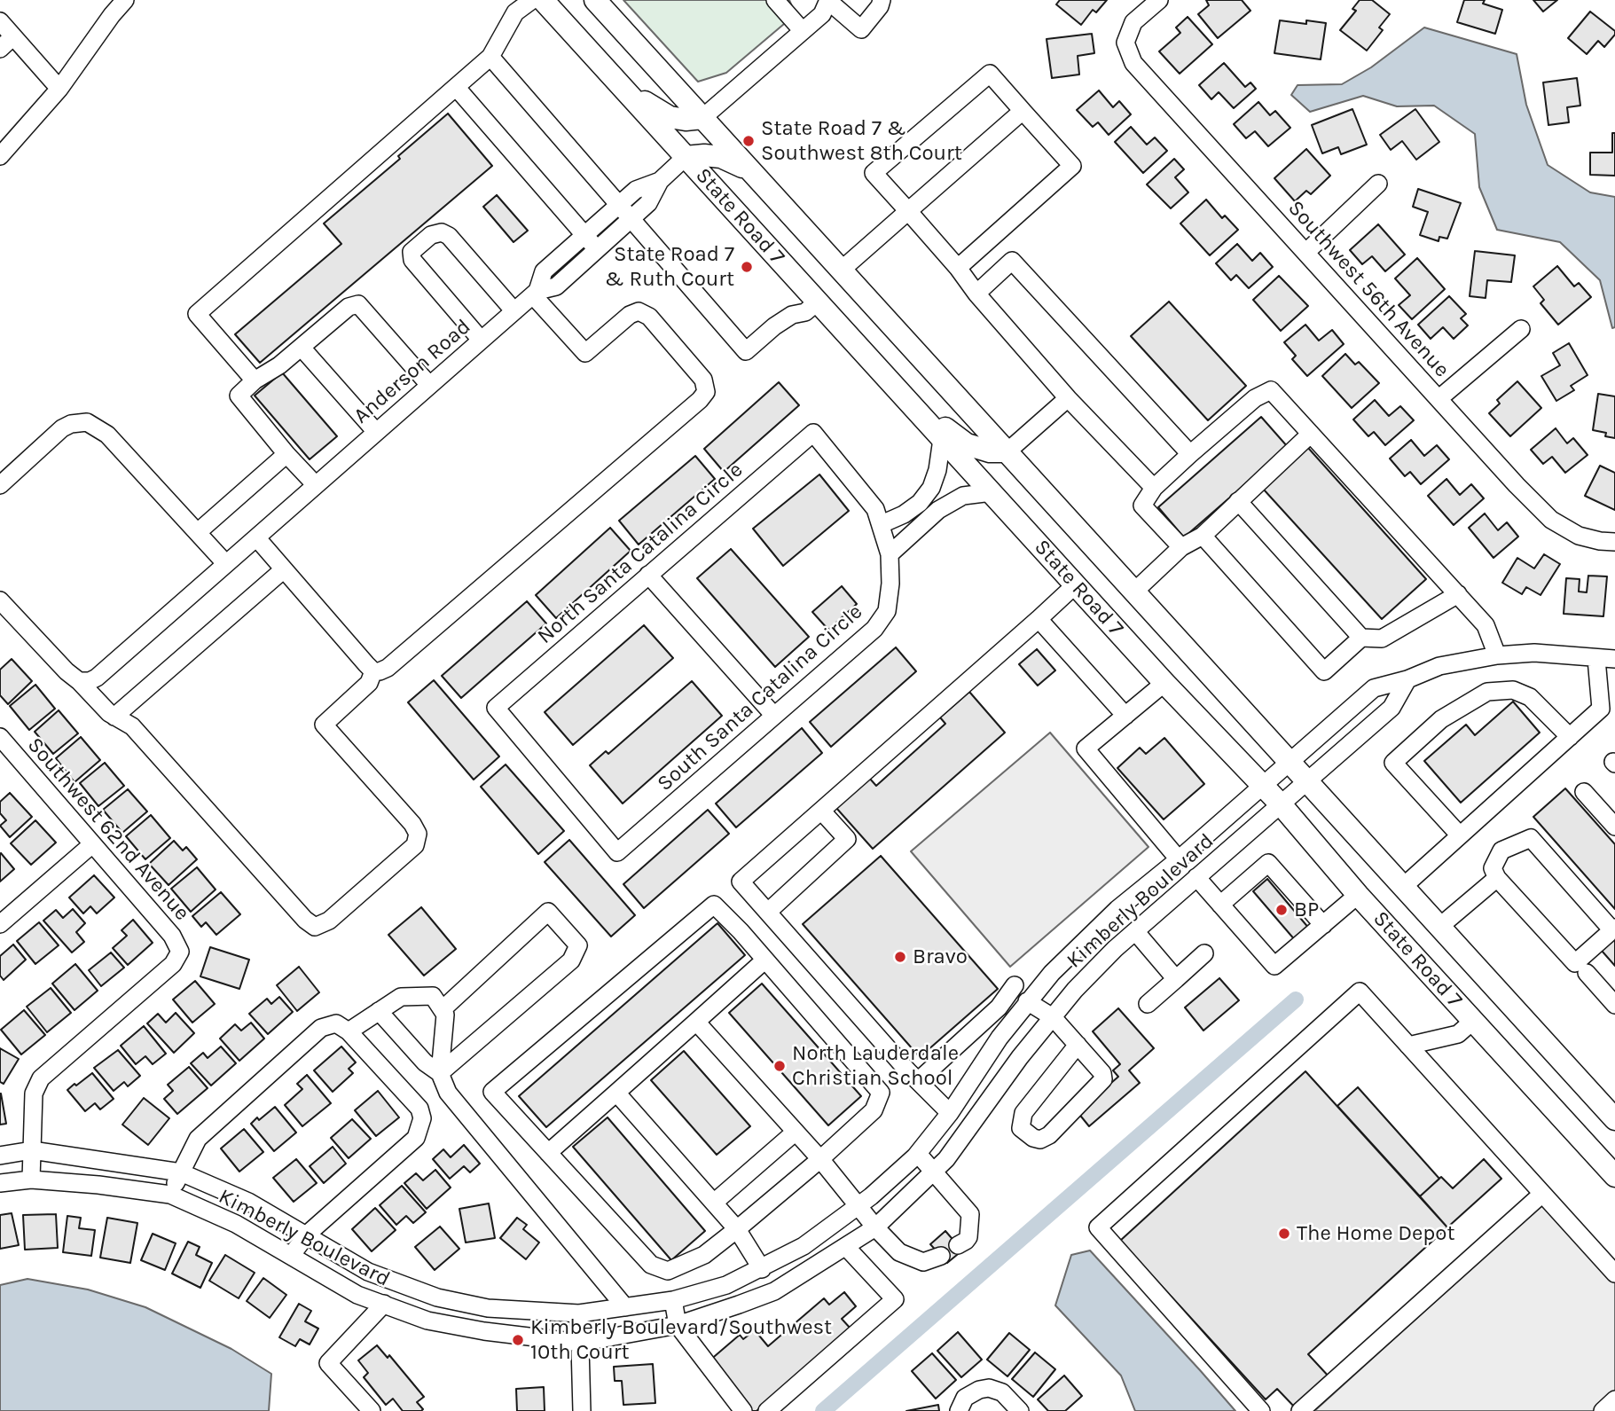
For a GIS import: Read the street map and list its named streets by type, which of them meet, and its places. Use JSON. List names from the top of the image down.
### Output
{
  "streets": {
    "main road": ["State Road 7"],
    "street": [
      "Southwest 56th Avenue",
      "Anderson Road",
      "North Santa Catalina Circle",
      "South Santa Catalina Circle",
      "Southwest 62nd Avenue",
      "Kimberly Boulevard"
    ]
  },
  "crossings": [
    ["State Road 7", "Anderson Road"],
    ["State Road 7", "Kimberly Boulevard"],
    ["North Santa Catalina Circle", "South Santa Catalina Circle"],
    ["Southwest 62nd Avenue", "Kimberly Boulevard"]
  ],
  "places": [
    "State Road 7 & Southwest 8th Court",
    "State Road 7 & Ruth Court",
    "BP",
    "Bravo",
    "North Lauderdale Christian School",
    "The Home Depot",
    "Kimberly Boulevard/Southwest 10th Court"
  ]
}
